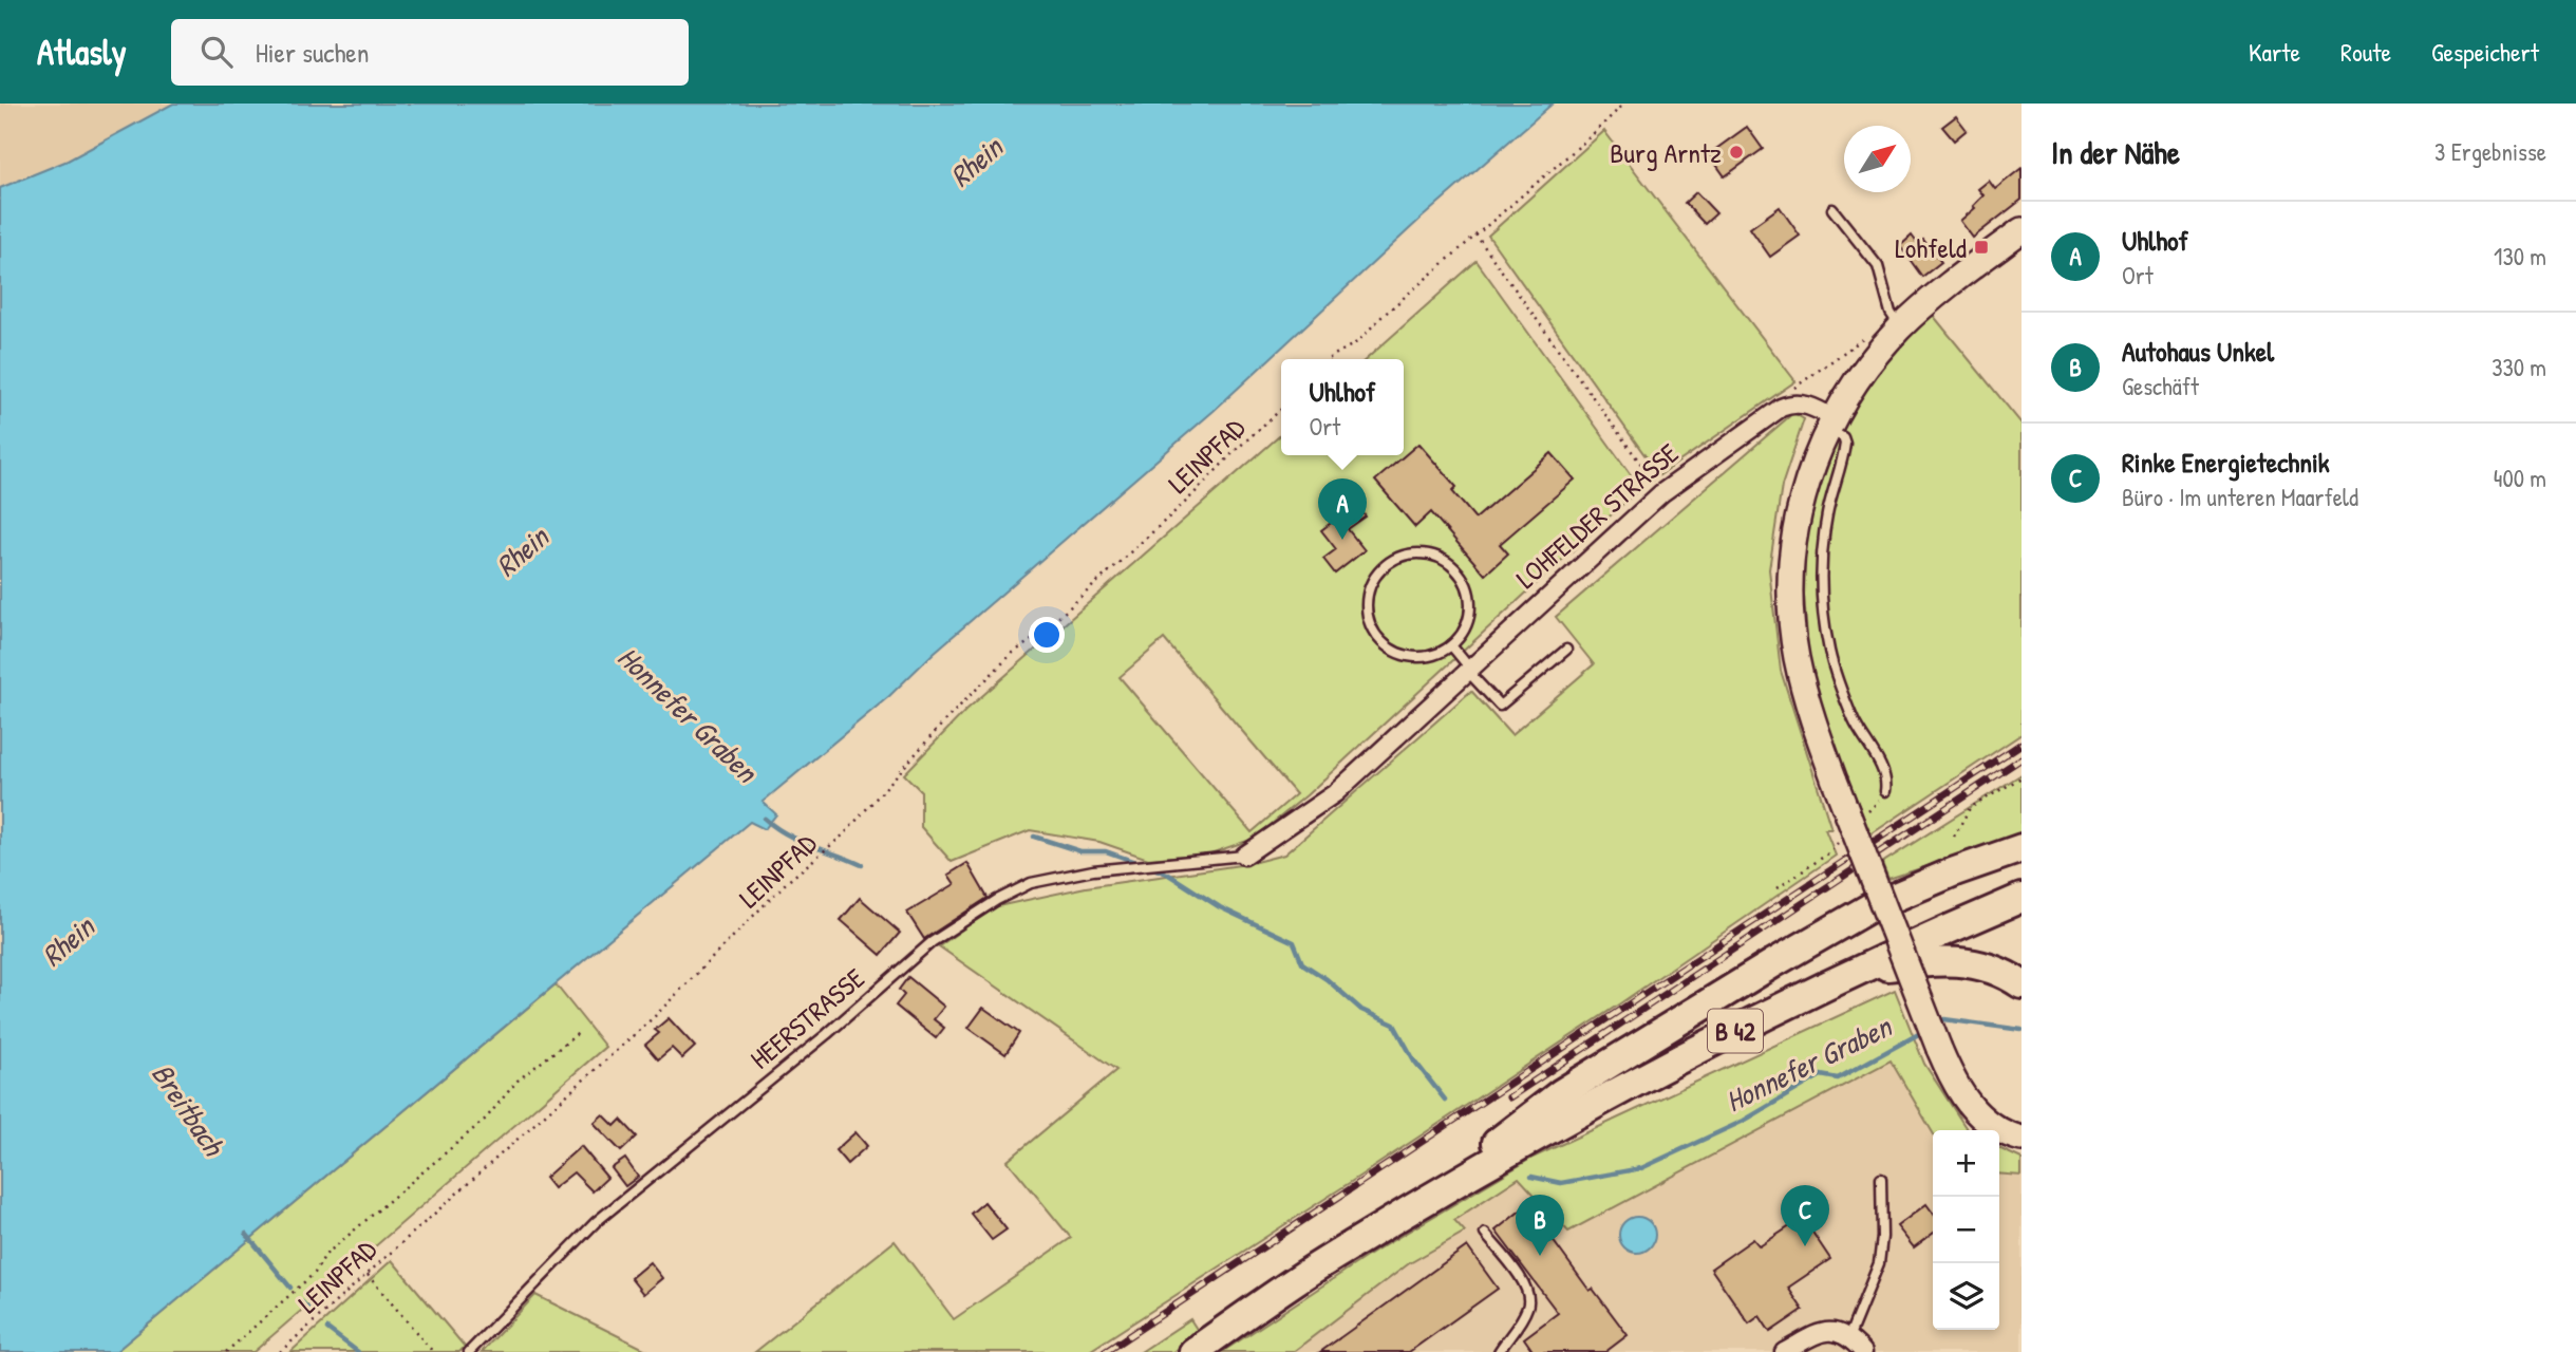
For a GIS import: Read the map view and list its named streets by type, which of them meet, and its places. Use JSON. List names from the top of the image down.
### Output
{
  "streets": {
    "main road": ["B 42"],
    "street": ["LOHFELDER STRASSE"],
    "lane": ["HEERSTRASSE"],
    "path": ["LEINPFAD"]
  },
  "crossings": [
    ["LOHFELDER STRASSE", "HEERSTRASSE"]
  ],
  "water": ["Rhein", "Honnefer Graben", "Breitbach"],
  "places": {
    "other": ["Burg Arntz"],
    "transit": ["Lohfeld"]
  },
  "north": "top right",
  "page": {
    "header": "Atlasly",
    "search": "Hier suchen",
    "nav": ["Karte", "Route", "Gespeichert"],
    "heading": ["In der Nähe", "3 Ergebnisse"],
    "list": [
      {
        "mark": "A",
        "name": "Uhlhof",
        "note": "Ort",
        "value": "130 m"
      },
      {
        "mark": "B",
        "name": "Autohaus Unkel",
        "note": "Geschäft",
        "value": "330 m"
      },
      {
        "mark": "C",
        "name": "Rinke Energietechnik",
        "note": "Büro · Im unteren Maarfeld",
        "value": "400 m"
      }
    ],
    "popup": ["Uhlhof", "Ort"],
    "pins": ["A", "C", "B"],
    "map_buttons": ["+", "−"]
  }
}
